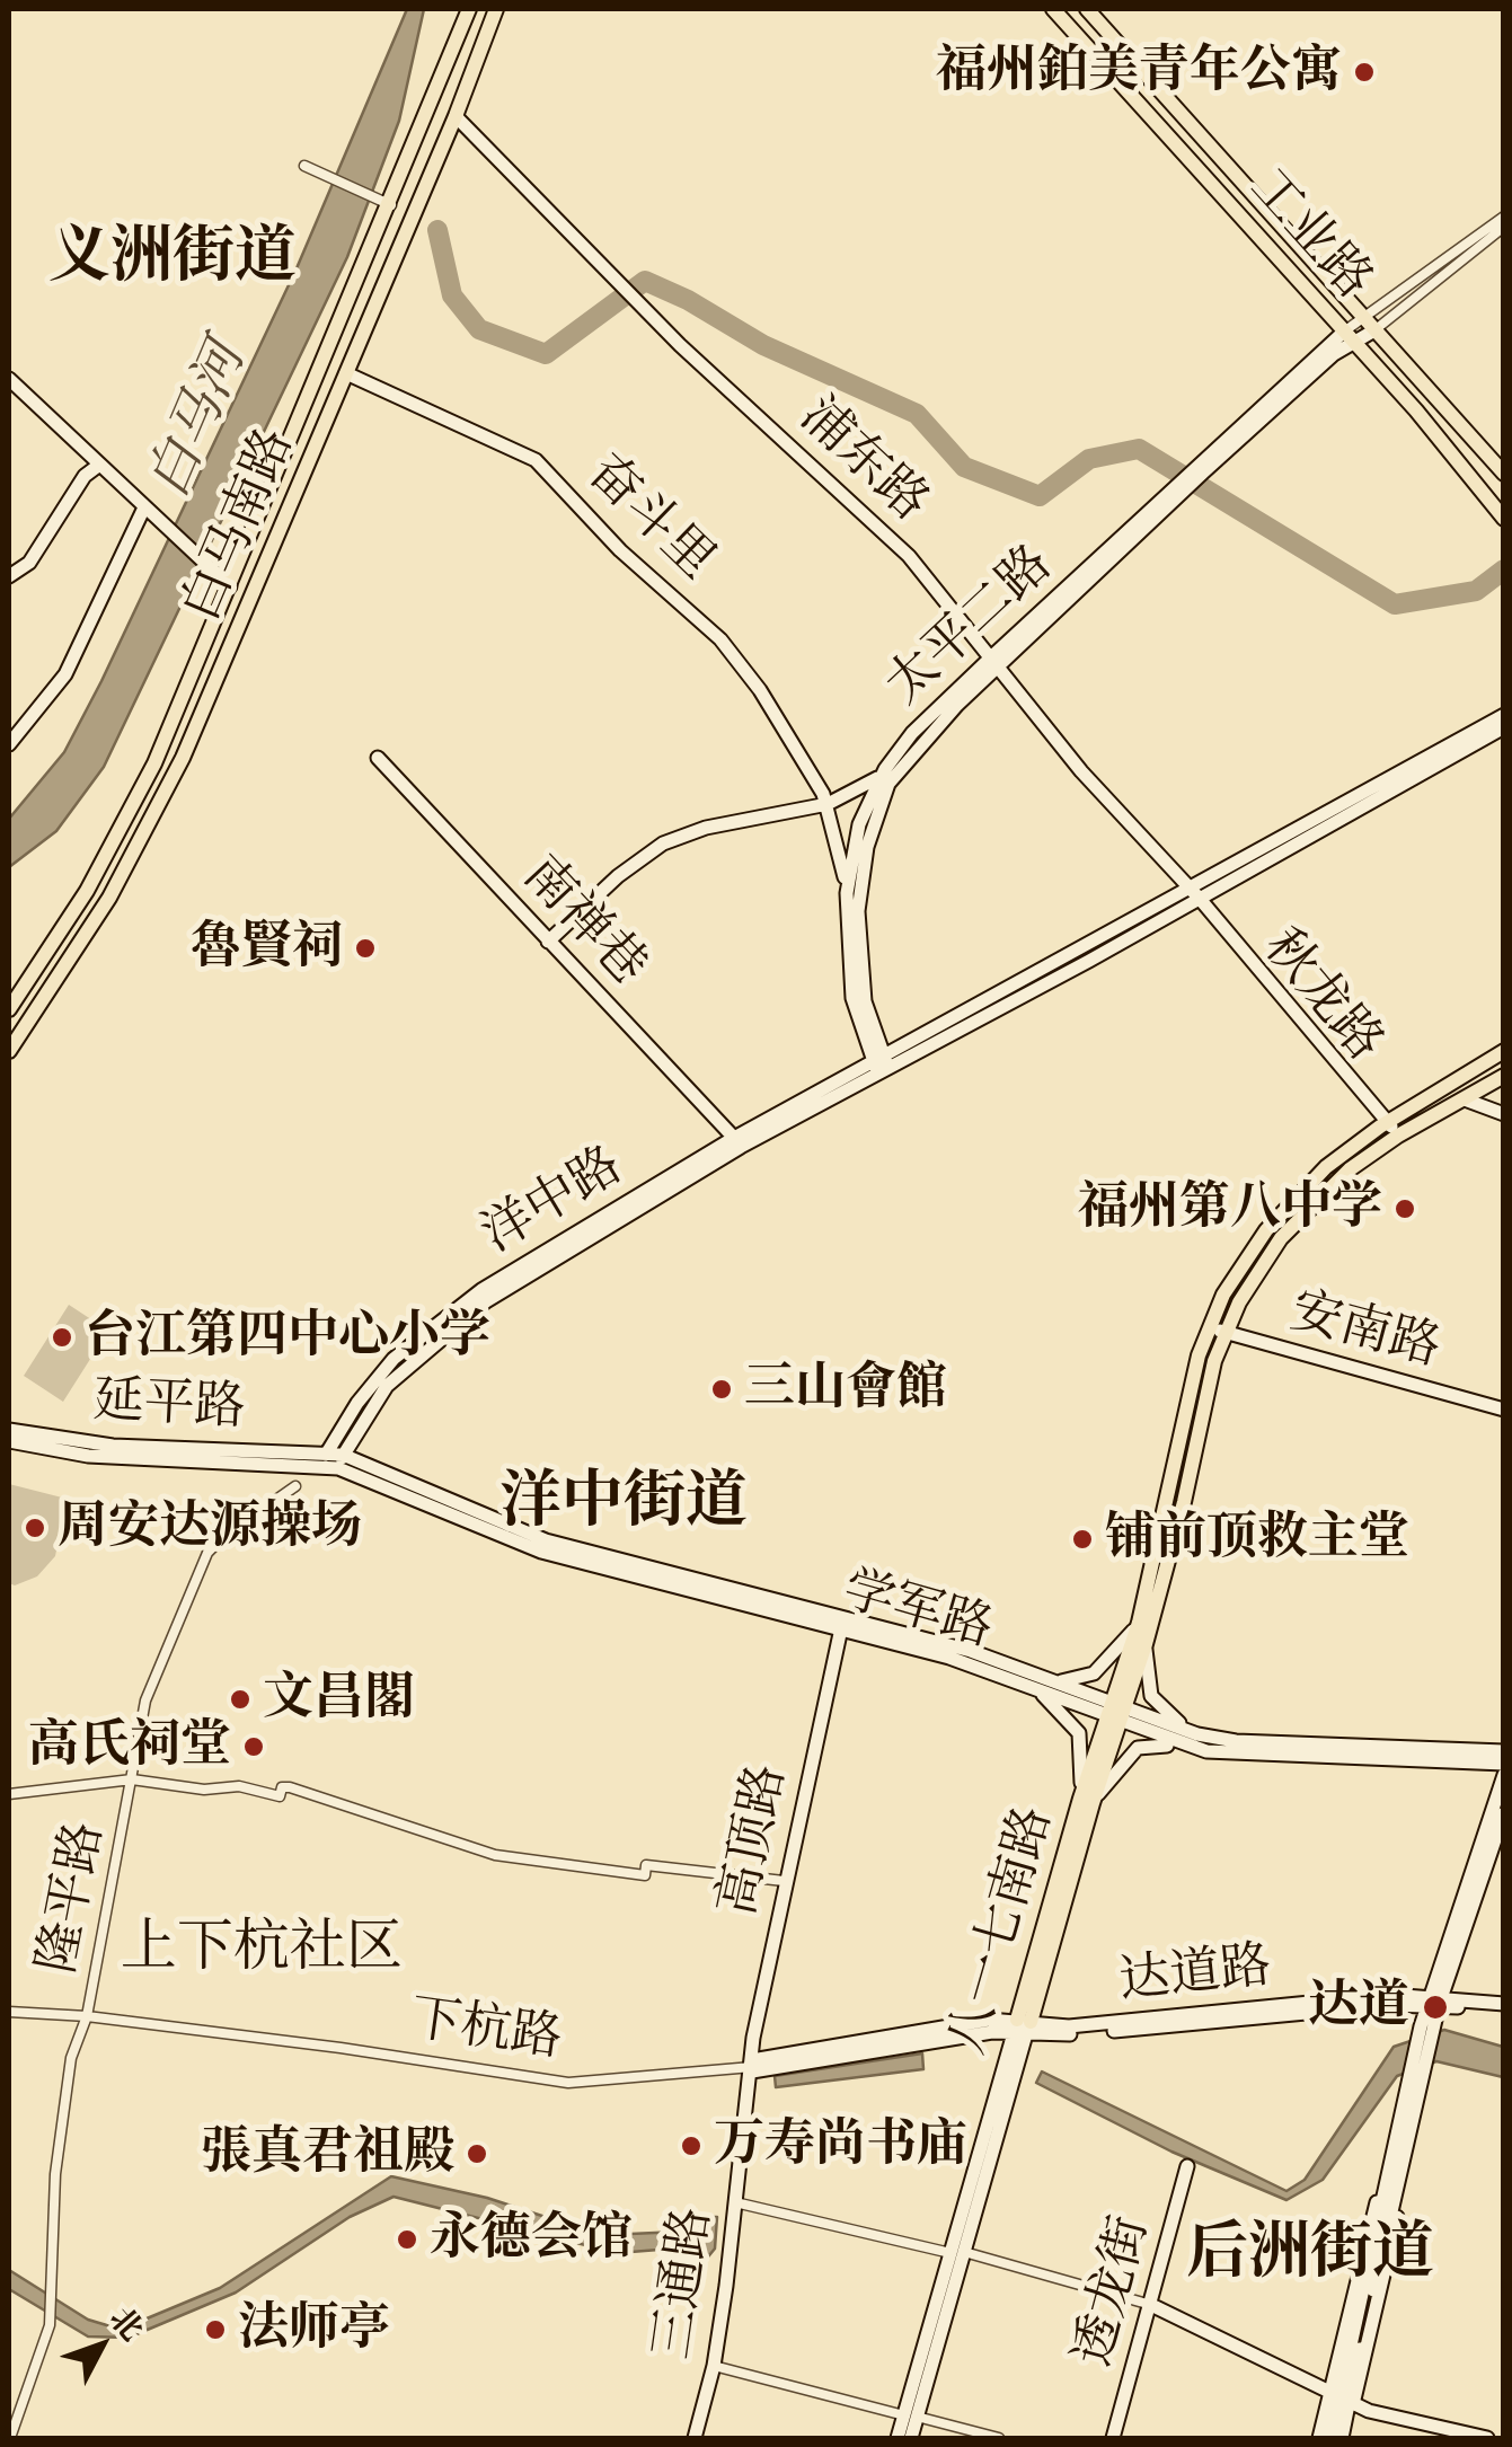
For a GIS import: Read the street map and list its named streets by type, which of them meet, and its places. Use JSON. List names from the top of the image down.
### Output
{
  "streets": {
    "main road": ["工业路", "白马南路", "八一七南路"],
    "street": [
      "浦东路",
      "奋斗里",
      "太平二路",
      "南禅巷",
      "秋龙路",
      "洋中路",
      "安南路",
      "延平路",
      "学军路",
      "高顶路",
      "隆平路",
      "达道路",
      "下杭路",
      "三通路",
      "透龙街"
    ]
  },
  "crossings": [
    ["工业路", "太平二路"],
    ["浦东路", "白马南路"],
    ["浦东路", "太平二路"],
    ["浦东路", "秋龙路"],
    ["奋斗里", "白马南路"],
    ["太平二路", "洋中路"],
    ["南禅巷", "洋中路"],
    ["洋中路", "延平路"],
    ["洋中路", "学军路"],
    ["延平路", "学军路"],
    ["学军路", "高顶路"],
    ["学军路", "八一七南路"],
    ["高顶路", "下杭路"],
    ["高顶路", "三通路"],
    ["隆平路", "下杭路"],
    ["八一七南路", "达道路"],
    ["八一七南路", "下杭路"],
    ["达道路", "下杭路"],
    ["下杭路", "三通路"]
  ],
  "districts": [
    "义洲街道",
    "洋中街道",
    "上下杭社区",
    "后洲街道"
  ],
  "water": ["白马河"],
  "places": [
    "福州鉑美青年公寓",
    "魯賢祠",
    "福州第八中学",
    "台江第四中心小学",
    "三山會館",
    "周安达源操场",
    "铺前顶救主堂",
    "文昌閣",
    "高氏祠堂",
    "达道",
    "万寿尚书庙",
    "張真君祖殿",
    "永德会馆",
    "法师亭"
  ],
  "north": "top right"
}
